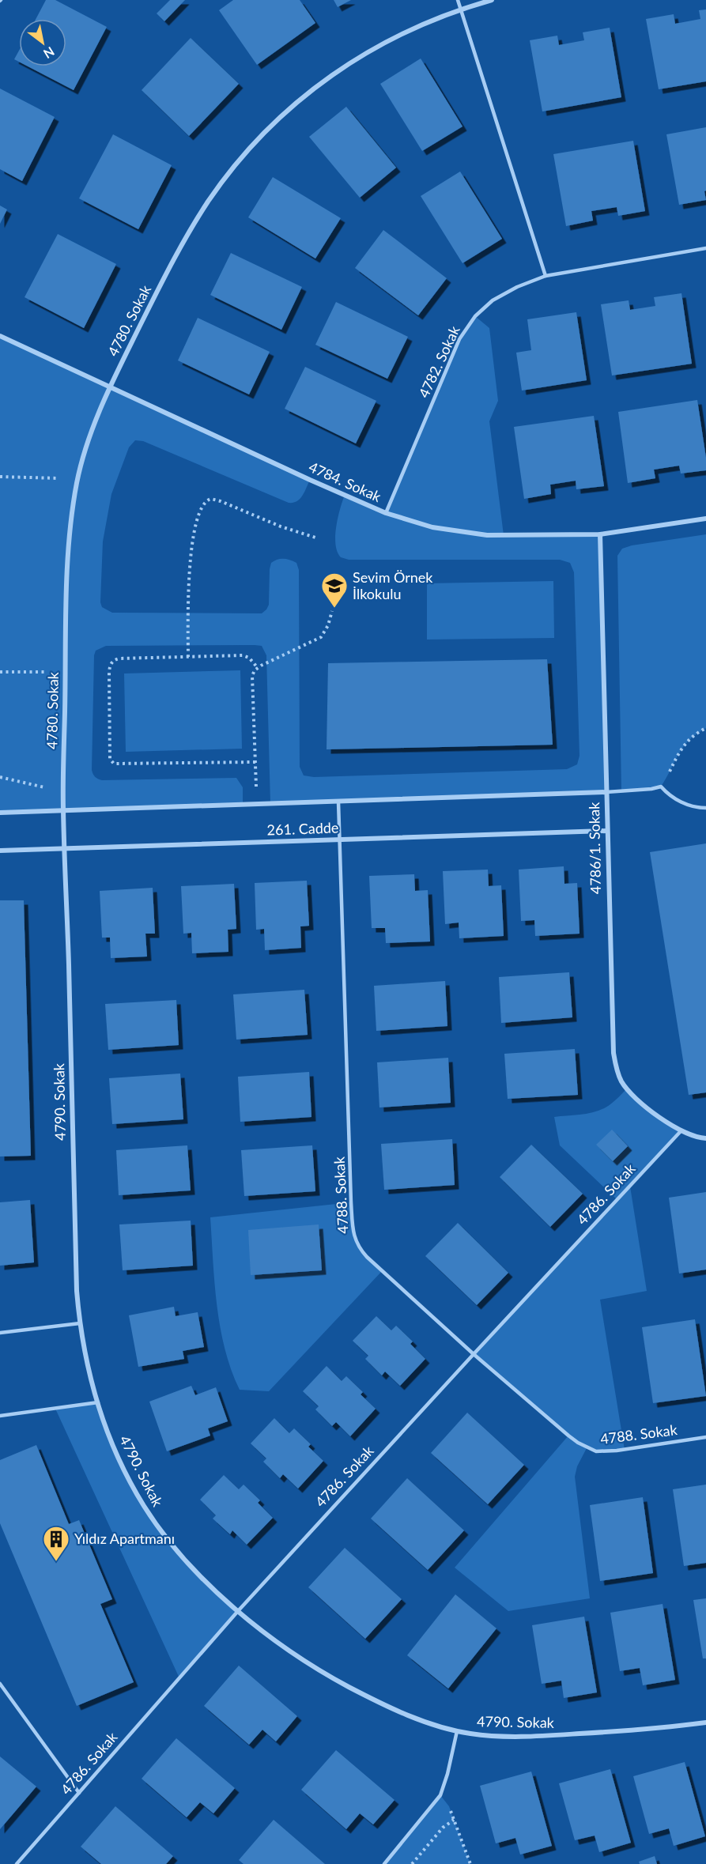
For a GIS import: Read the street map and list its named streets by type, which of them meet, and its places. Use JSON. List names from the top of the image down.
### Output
{
  "streets": {
    "street": [
      "4780. Sokak",
      "4784. Sokak",
      "261. Cadde",
      "4786/1. Sokak",
      "4790. Sokak"
    ],
    "lane": ["4782. Sokak", "4786. Sokak", "4788. Sokak"]
  },
  "crossings": [
    ["4780. Sokak", "4784. Sokak"],
    ["4780. Sokak", "261. Cadde"],
    ["4780. Sokak", "4790. Sokak"],
    ["4782. Sokak", "4784. Sokak"],
    ["4784. Sokak", "4786/1. Sokak"],
    ["261. Cadde", "4786/1. Sokak"],
    ["261. Cadde", "4790. Sokak"],
    ["261. Cadde", "4788. Sokak"],
    ["4786/1. Sokak", "4786. Sokak"],
    ["4790. Sokak", "4786. Sokak"],
    ["4786. Sokak", "4788. Sokak"]
  ],
  "places": {
    "school or university": ["Sevim Örnek İlkokulu"],
    "building": ["Yıldız Apartmanı"]
  },
  "north": "bottom right"
}
